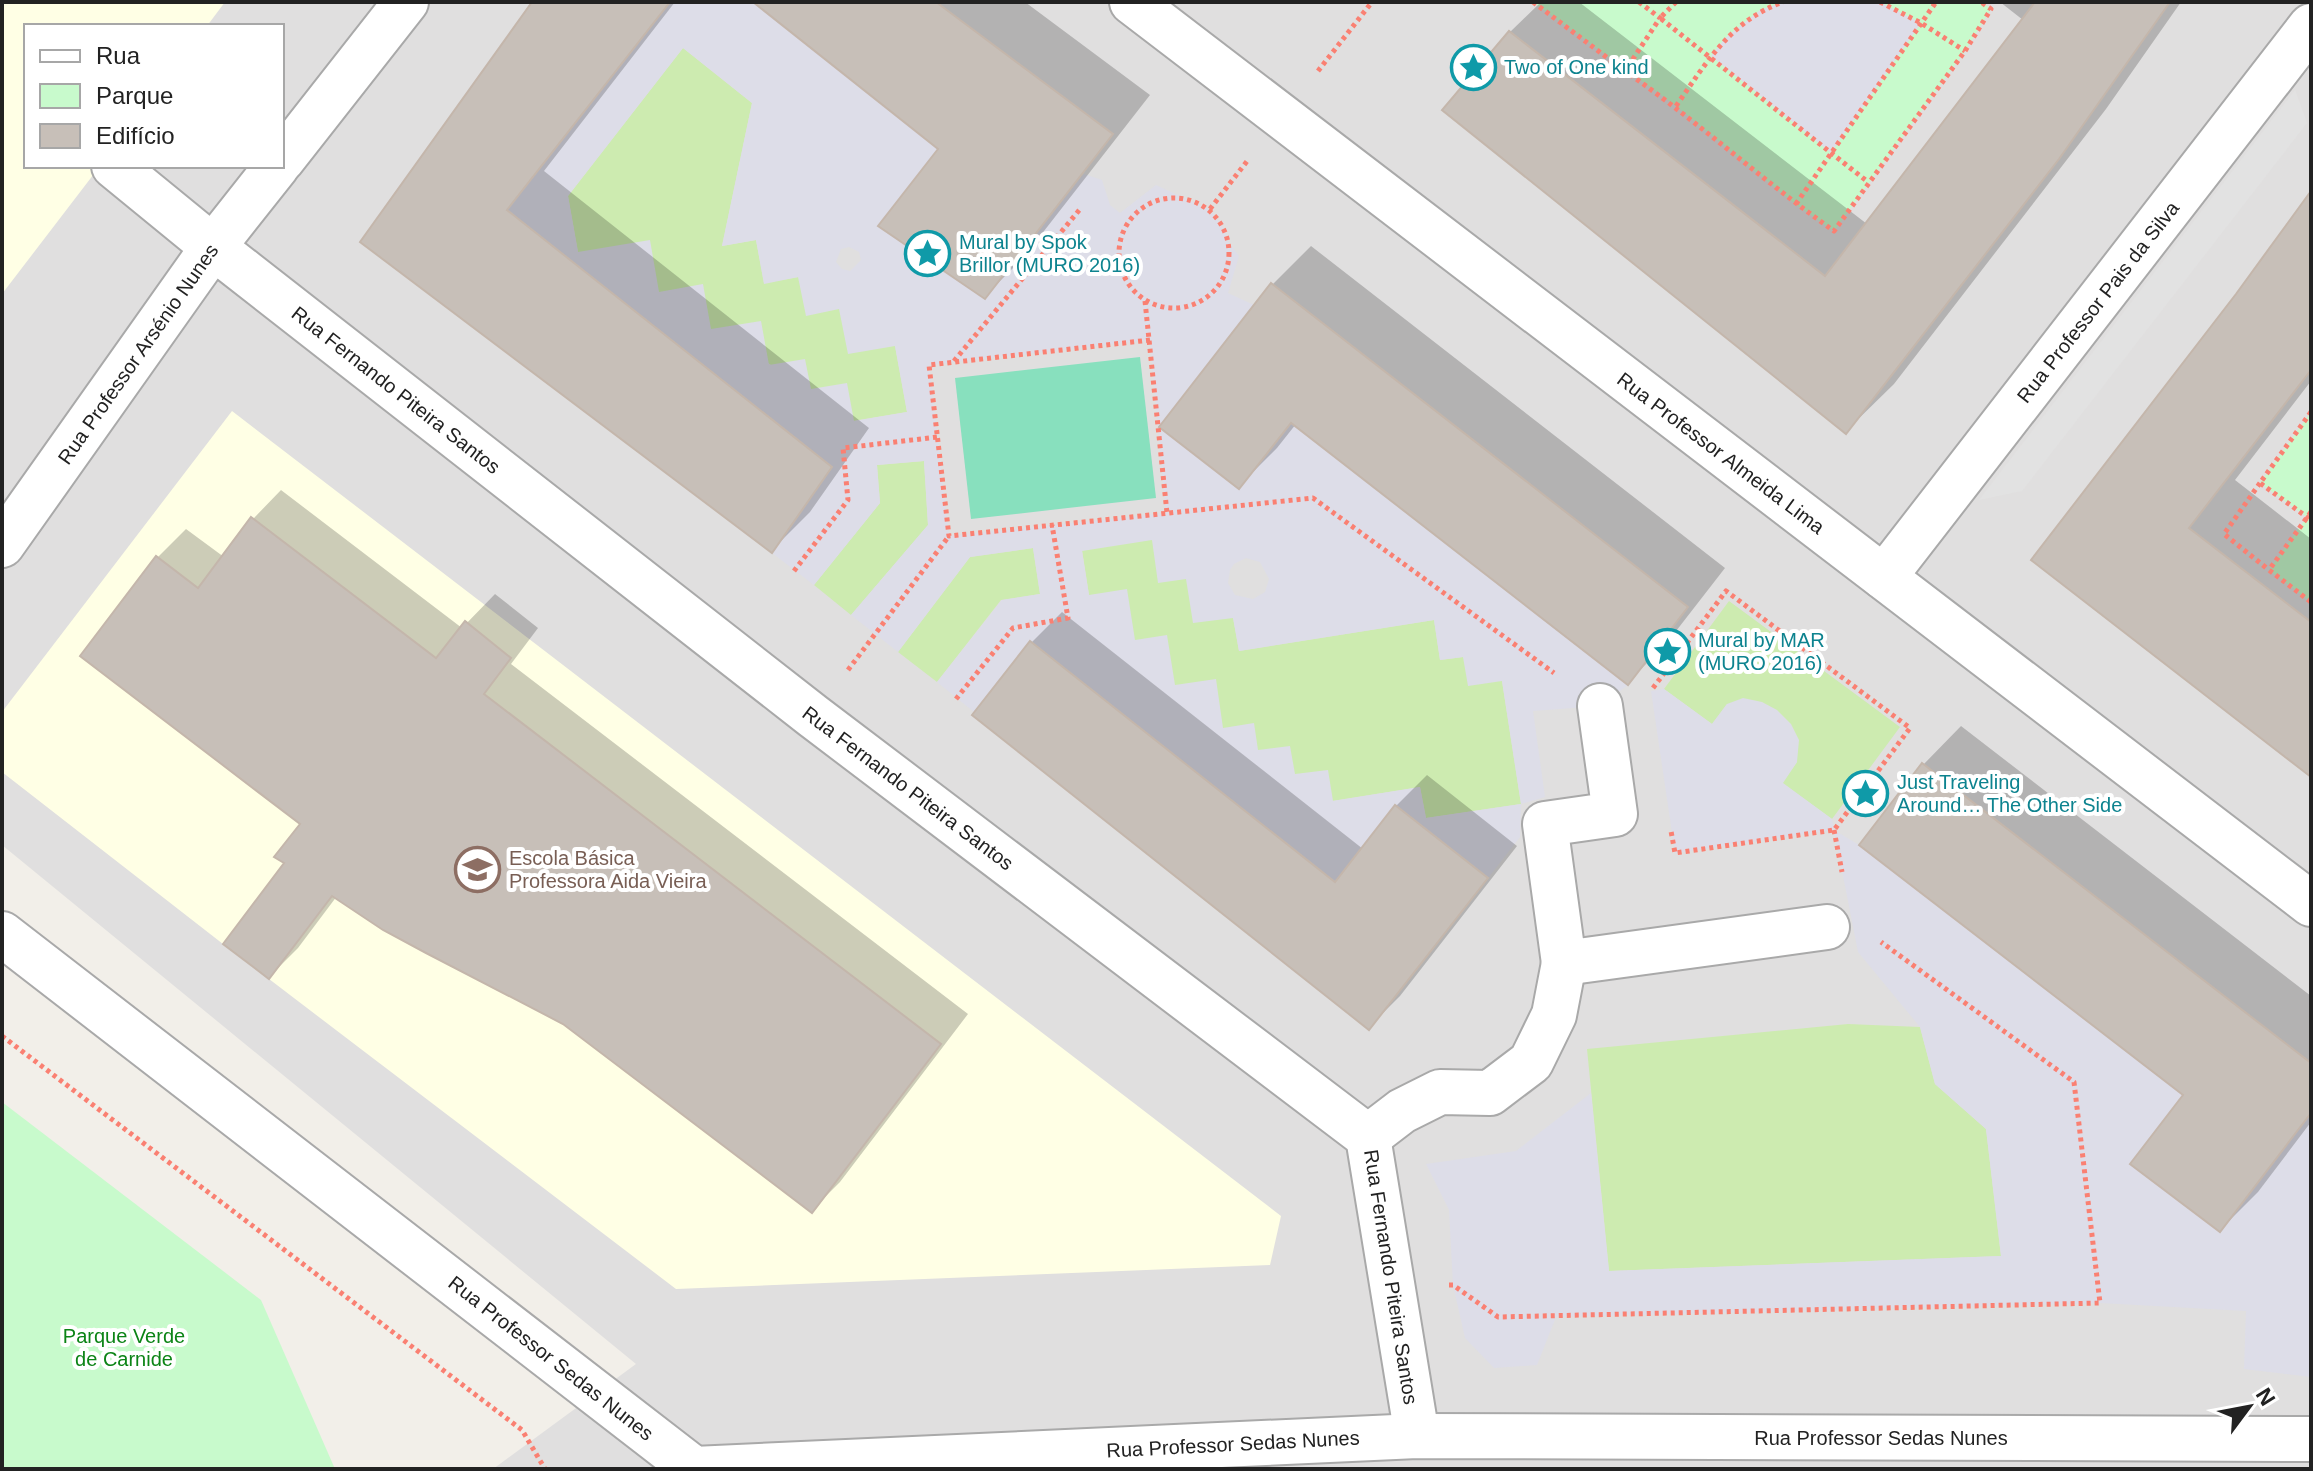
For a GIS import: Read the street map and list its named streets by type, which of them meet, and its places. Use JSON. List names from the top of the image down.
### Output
{
  "streets": {
    "street": [
      "Rua Professor Pais da Silva",
      "Rua Professor Arsénio Nunes",
      "Rua Fernando Piteira Santos",
      "Rua Professor Almeida Lima",
      "Rua Professor Sedas Nunes"
    ]
  },
  "crossings": [
    ["Rua Professor Pais da Silva", "Rua Professor Almeida Lima"],
    ["Rua Professor Arsénio Nunes", "Rua Fernando Piteira Santos"],
    ["Rua Fernando Piteira Santos", "Rua Professor Sedas Nunes"]
  ],
  "parks": ["Parque Verde de Carnide"],
  "places": {
    "place": [
      "Two of One kind",
      "Mural by Spok Brillor (MURO 2016)",
      "Mural by MAR (MURO 2016)",
      "Just Traveling Around… The Other Side"
    ],
    "school or university": ["Escola Básica Professora Aida Vieira"]
  },
  "legend": ["Rua", "Parque", "Edifício"],
  "north": "top right"
}
